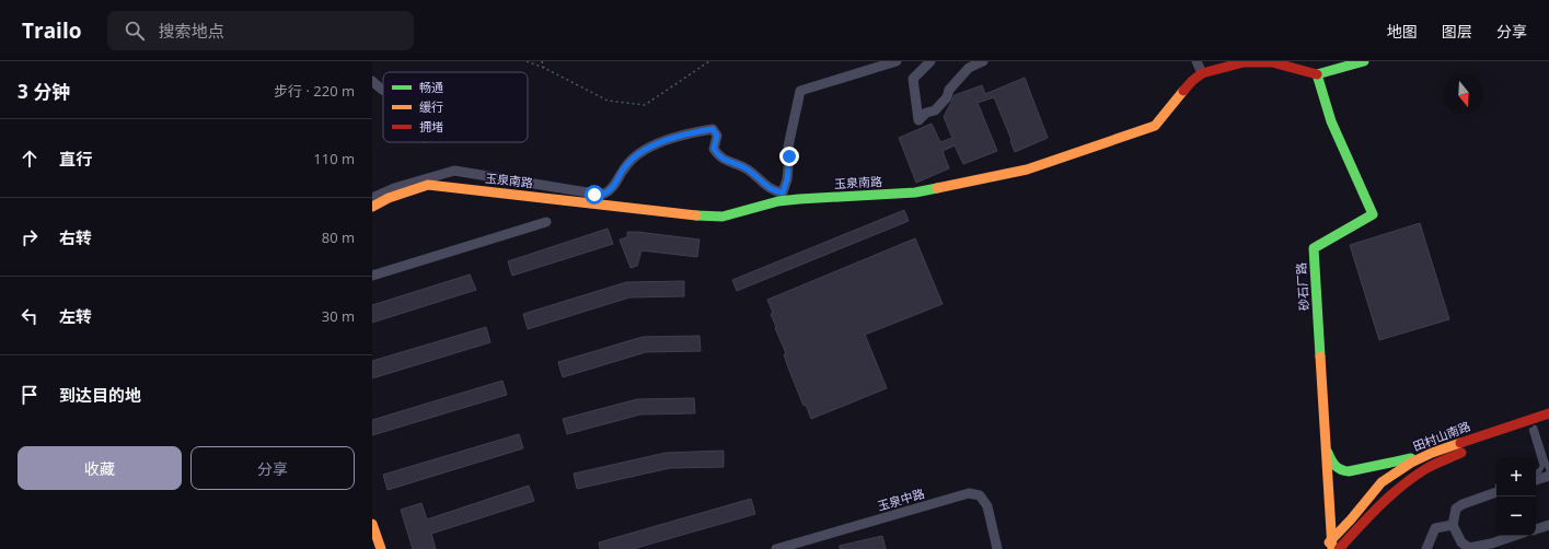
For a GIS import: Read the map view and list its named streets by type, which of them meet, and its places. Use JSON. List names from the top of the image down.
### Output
{
  "streets": {
    "street": [
      "玉泉南路",
      "砂石厂路",
      "田村山南路",
      "玉泉中路"
    ]
  },
  "crossings": [
    ["玉泉南路", "砂石厂路"],
    ["砂石厂路", "田村山南路"]
  ],
  "legend": ["畅通", "缓行", "拥堵"],
  "north": "bottom",
  "page": {
    "header": "Trailo",
    "search": "搜索地点",
    "nav": ["地图", "图层", "分享"],
    "heading": ["3 分钟", "步行 · 220 m"],
    "list": [
      ["直行", "110 m"],
      ["右转", "80 m"],
      ["左转", "30 m"],
      "到达目的地"
    ],
    "buttons": ["收藏", "分享"],
    "map_buttons": ["+", "−"]
  }
}
